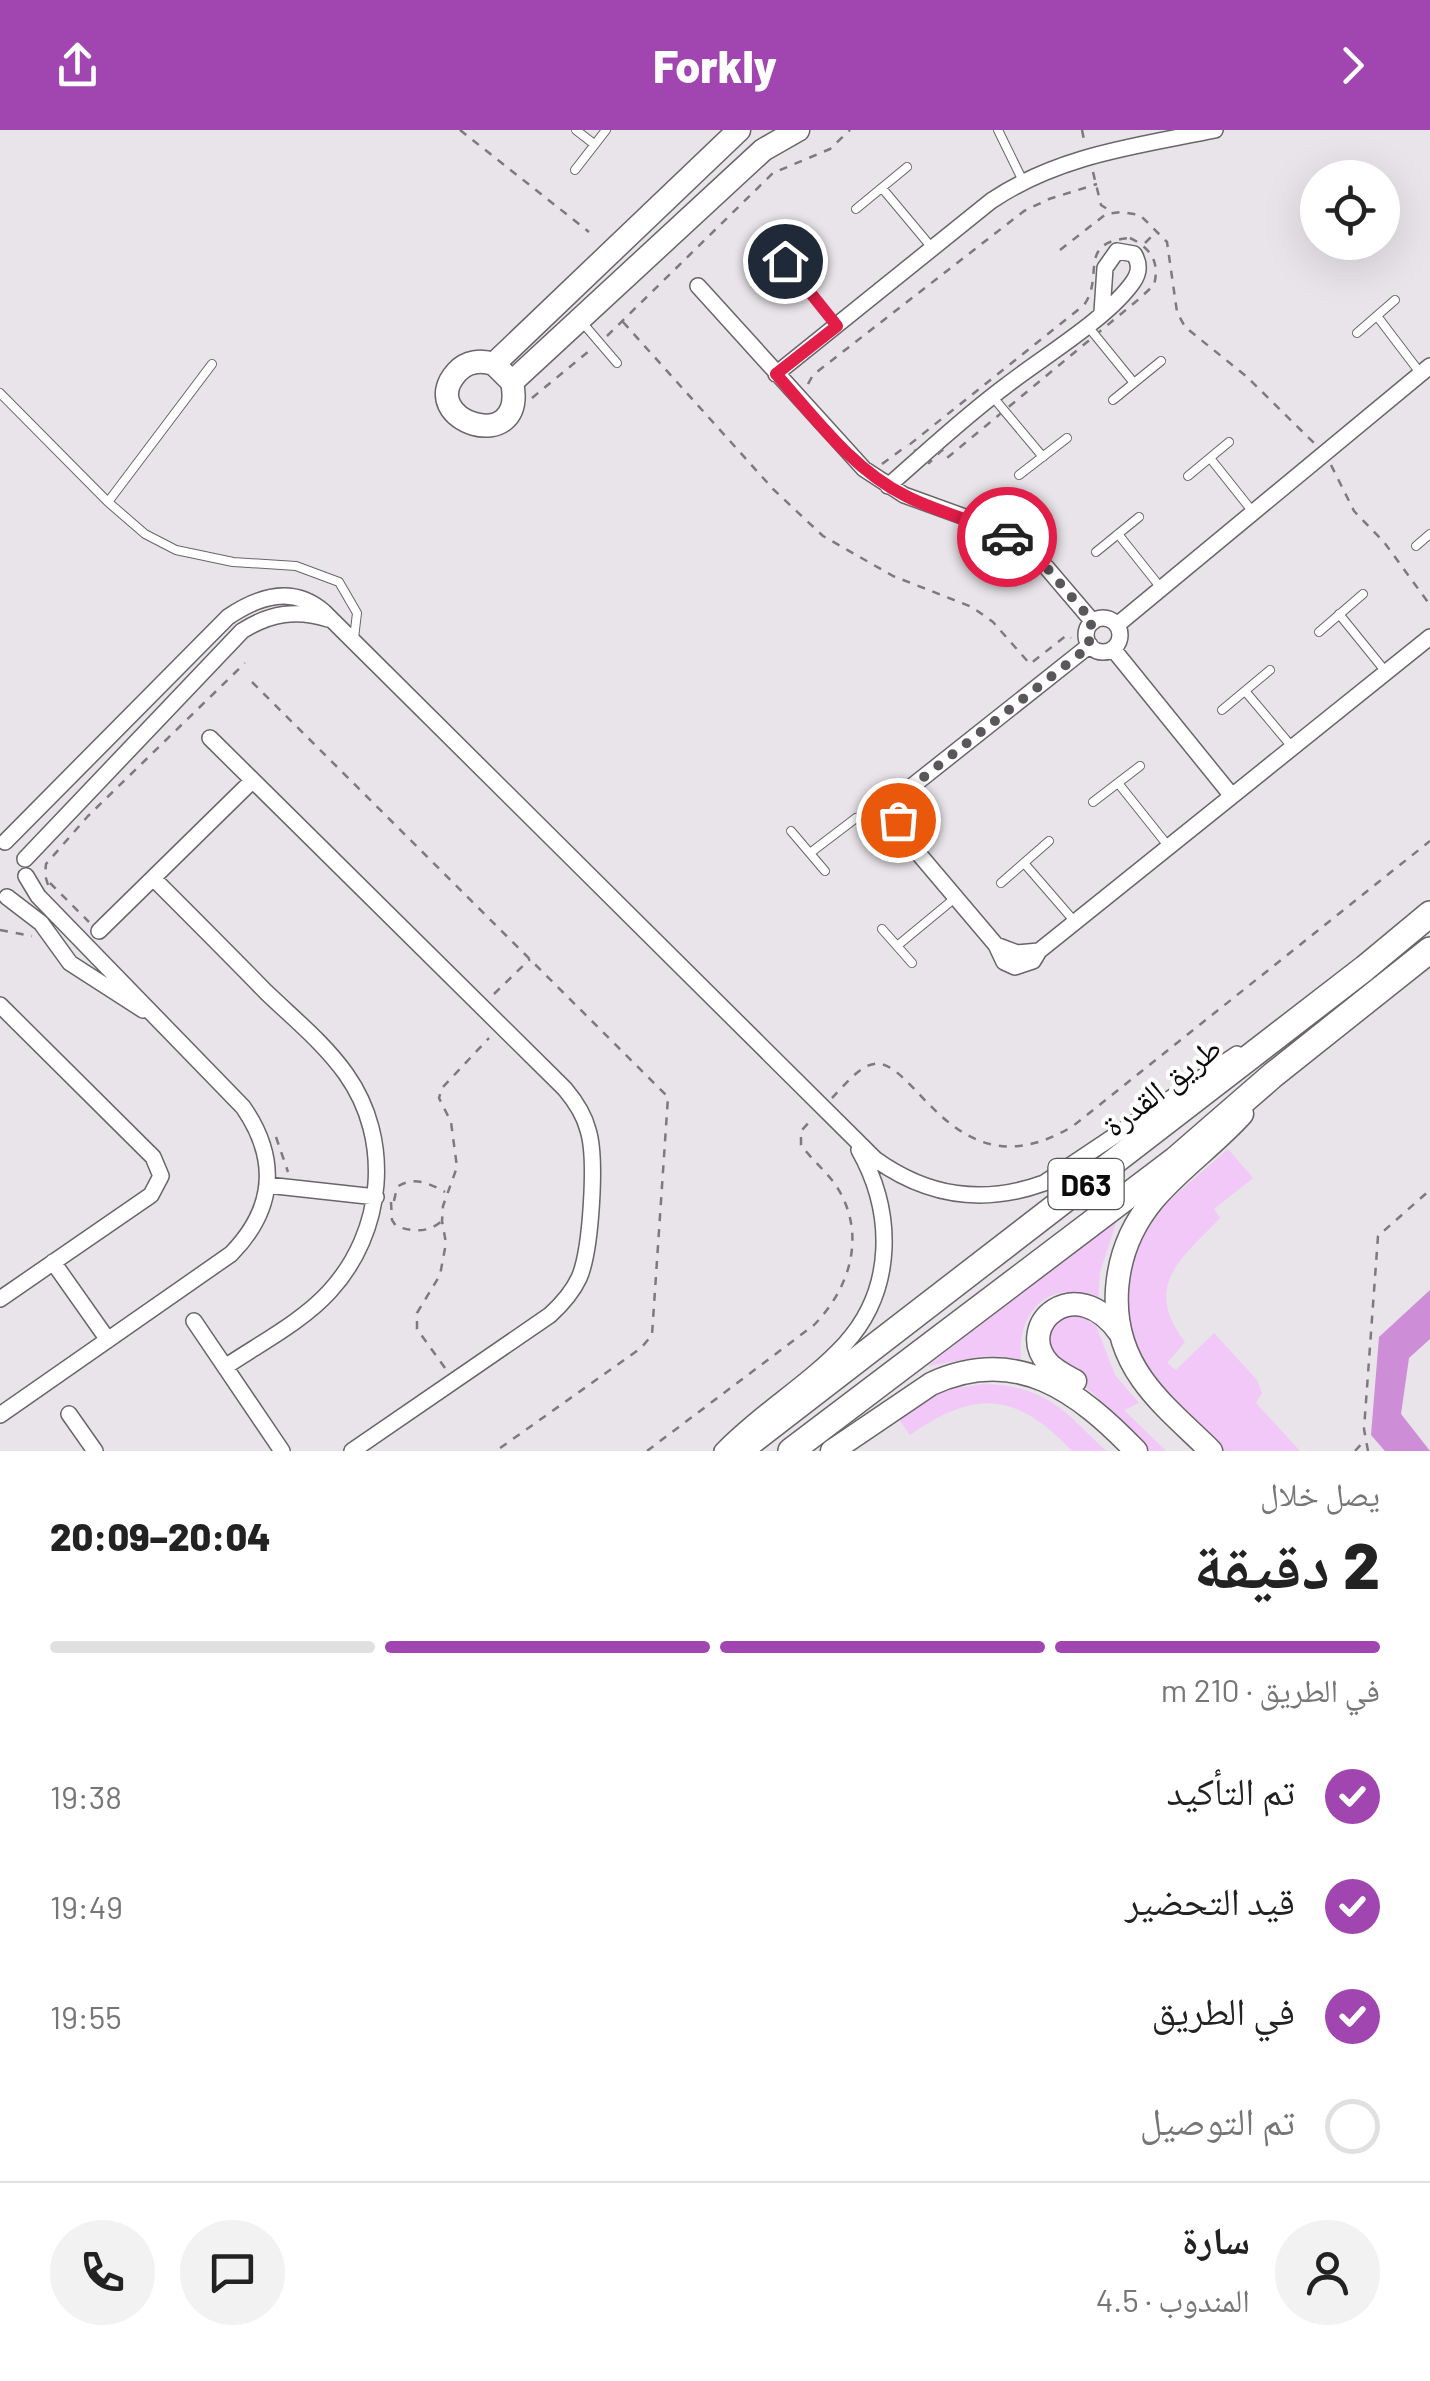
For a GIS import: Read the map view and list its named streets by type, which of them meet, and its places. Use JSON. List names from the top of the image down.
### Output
{
  "streets": {
    "main road": ["طريق القدرة", "D63"]
  },
  "page": {
    "header": "Forkly",
    "heading": ["2 دقيقة", "يصل خلال", "20:04–20:09"],
    "panel": ["سارة", "المندوب · 4.5"],
    "bar": "في الطريق · 210 m",
    "list": [
      ["تم التأكيد", "19:38"],
      ["قيد التحضير", "19:49"],
      ["في الطريق", "19:55"],
      "تم التوصيل"
    ]
  }
}
